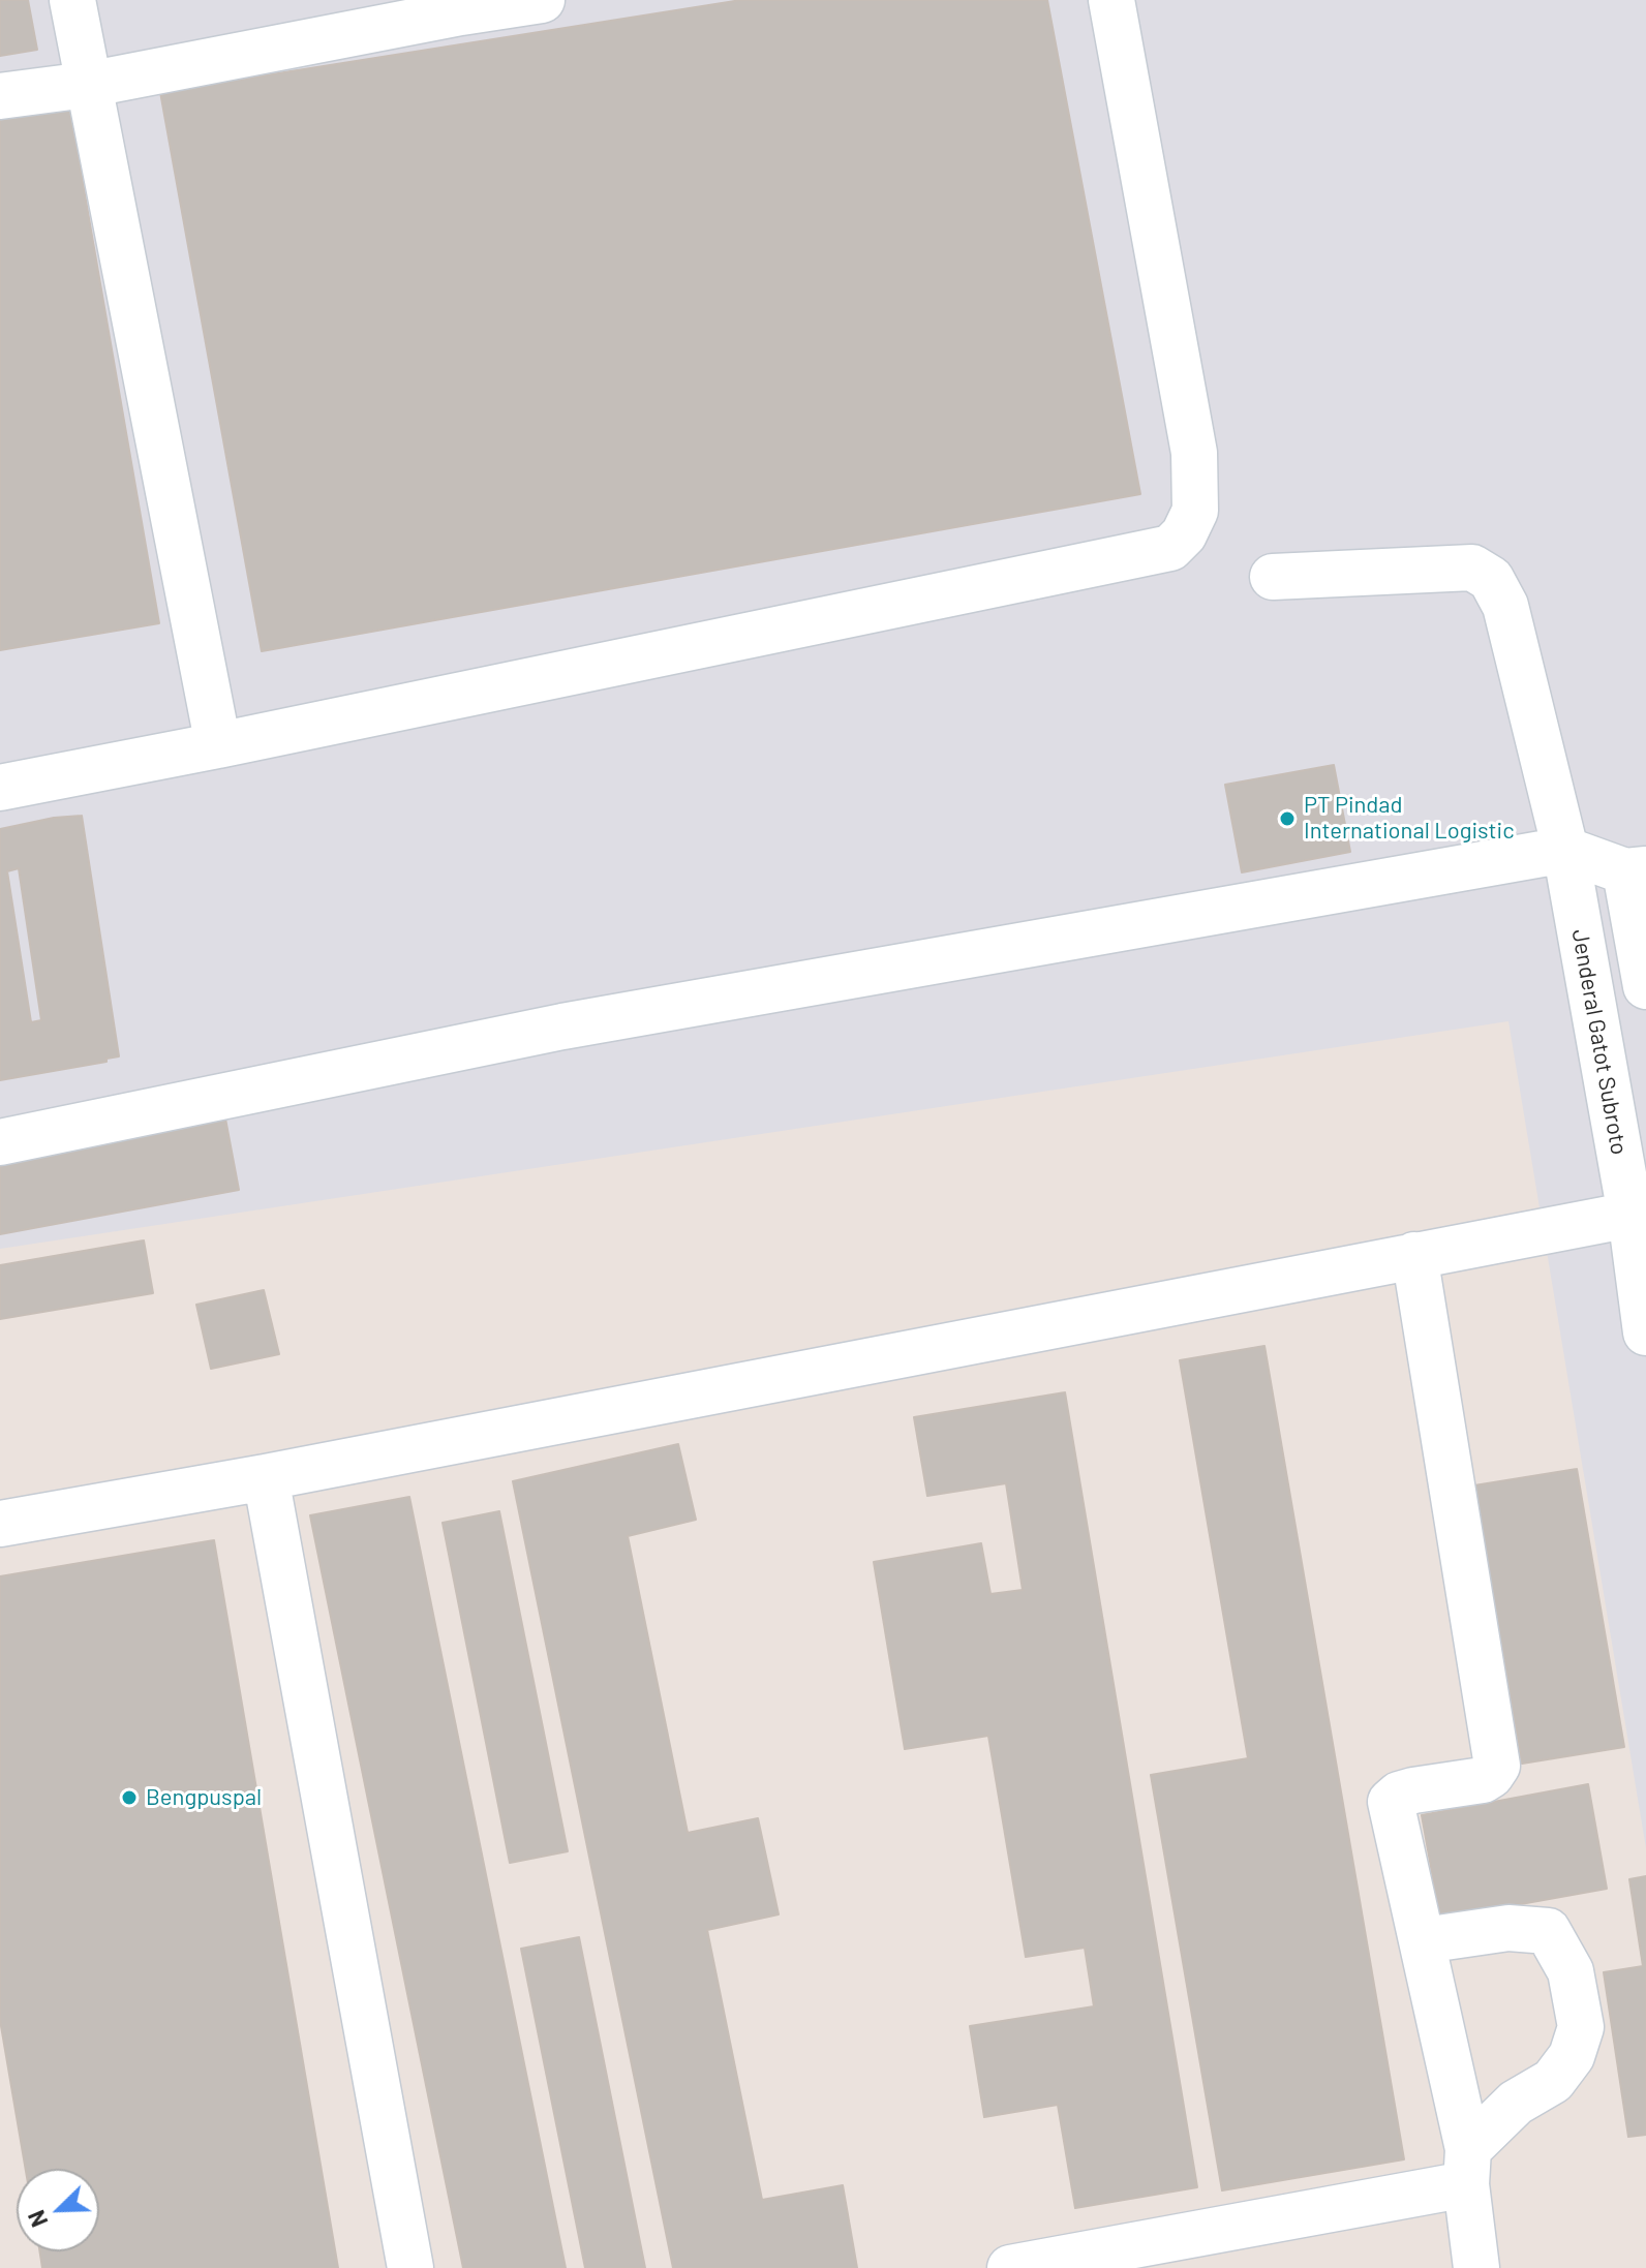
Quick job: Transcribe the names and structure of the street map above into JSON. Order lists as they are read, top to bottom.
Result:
{
  "streets": {
    "lane": ["Jenderal Gatot Subroto"]
  },
  "places": ["PT Pindad International Logistic", "Bengpuspal"],
  "north": "bottom left"
}
